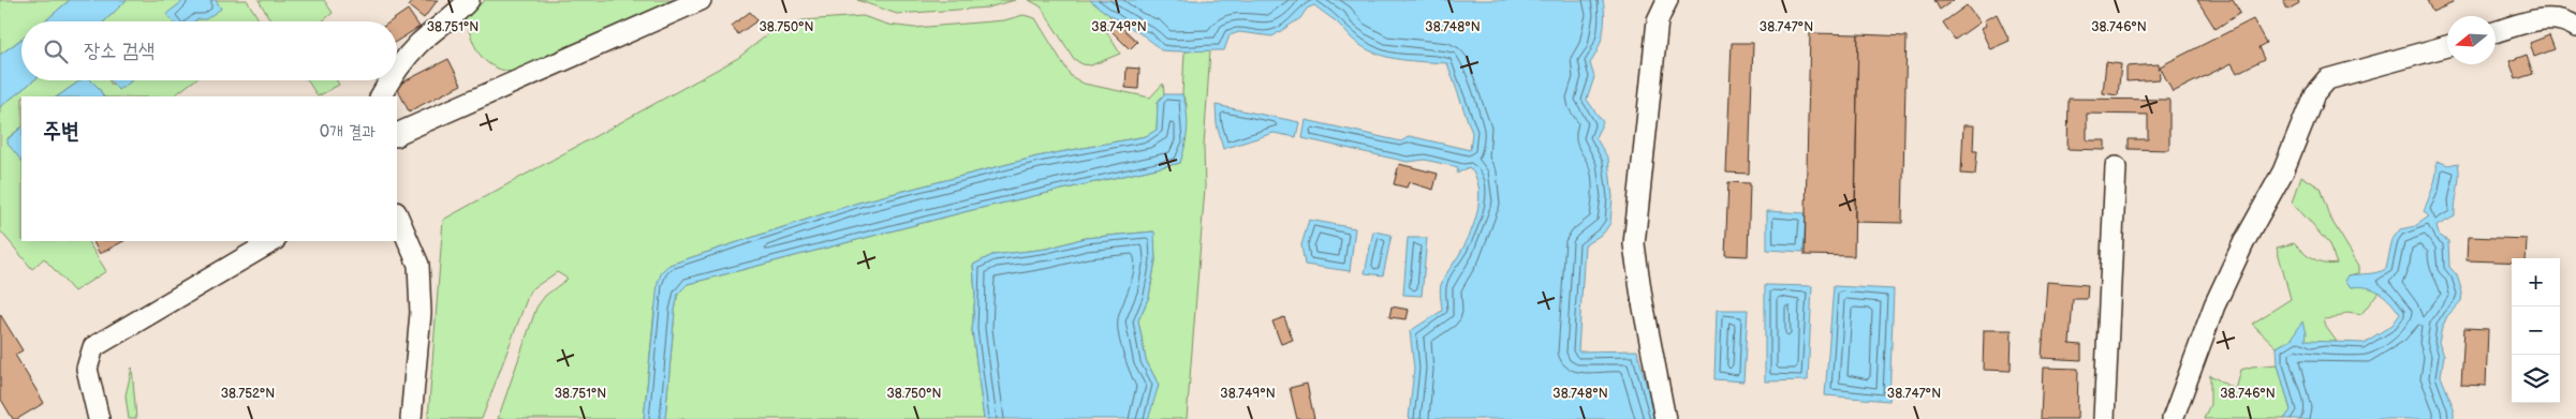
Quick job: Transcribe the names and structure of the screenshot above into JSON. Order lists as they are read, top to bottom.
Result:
{
  "north": "left",
  "page": {
    "search": "장소 검색",
    "heading": ["주변", "0개 결과"],
    "map_buttons": ["+", "−"]
  },
  "coordinates": [
    "38.751°N",
    "38.750°N",
    "38.749°N",
    "38.748°N",
    "38.747°N",
    "38.746°N",
    "38.752°N"
  ]
}
